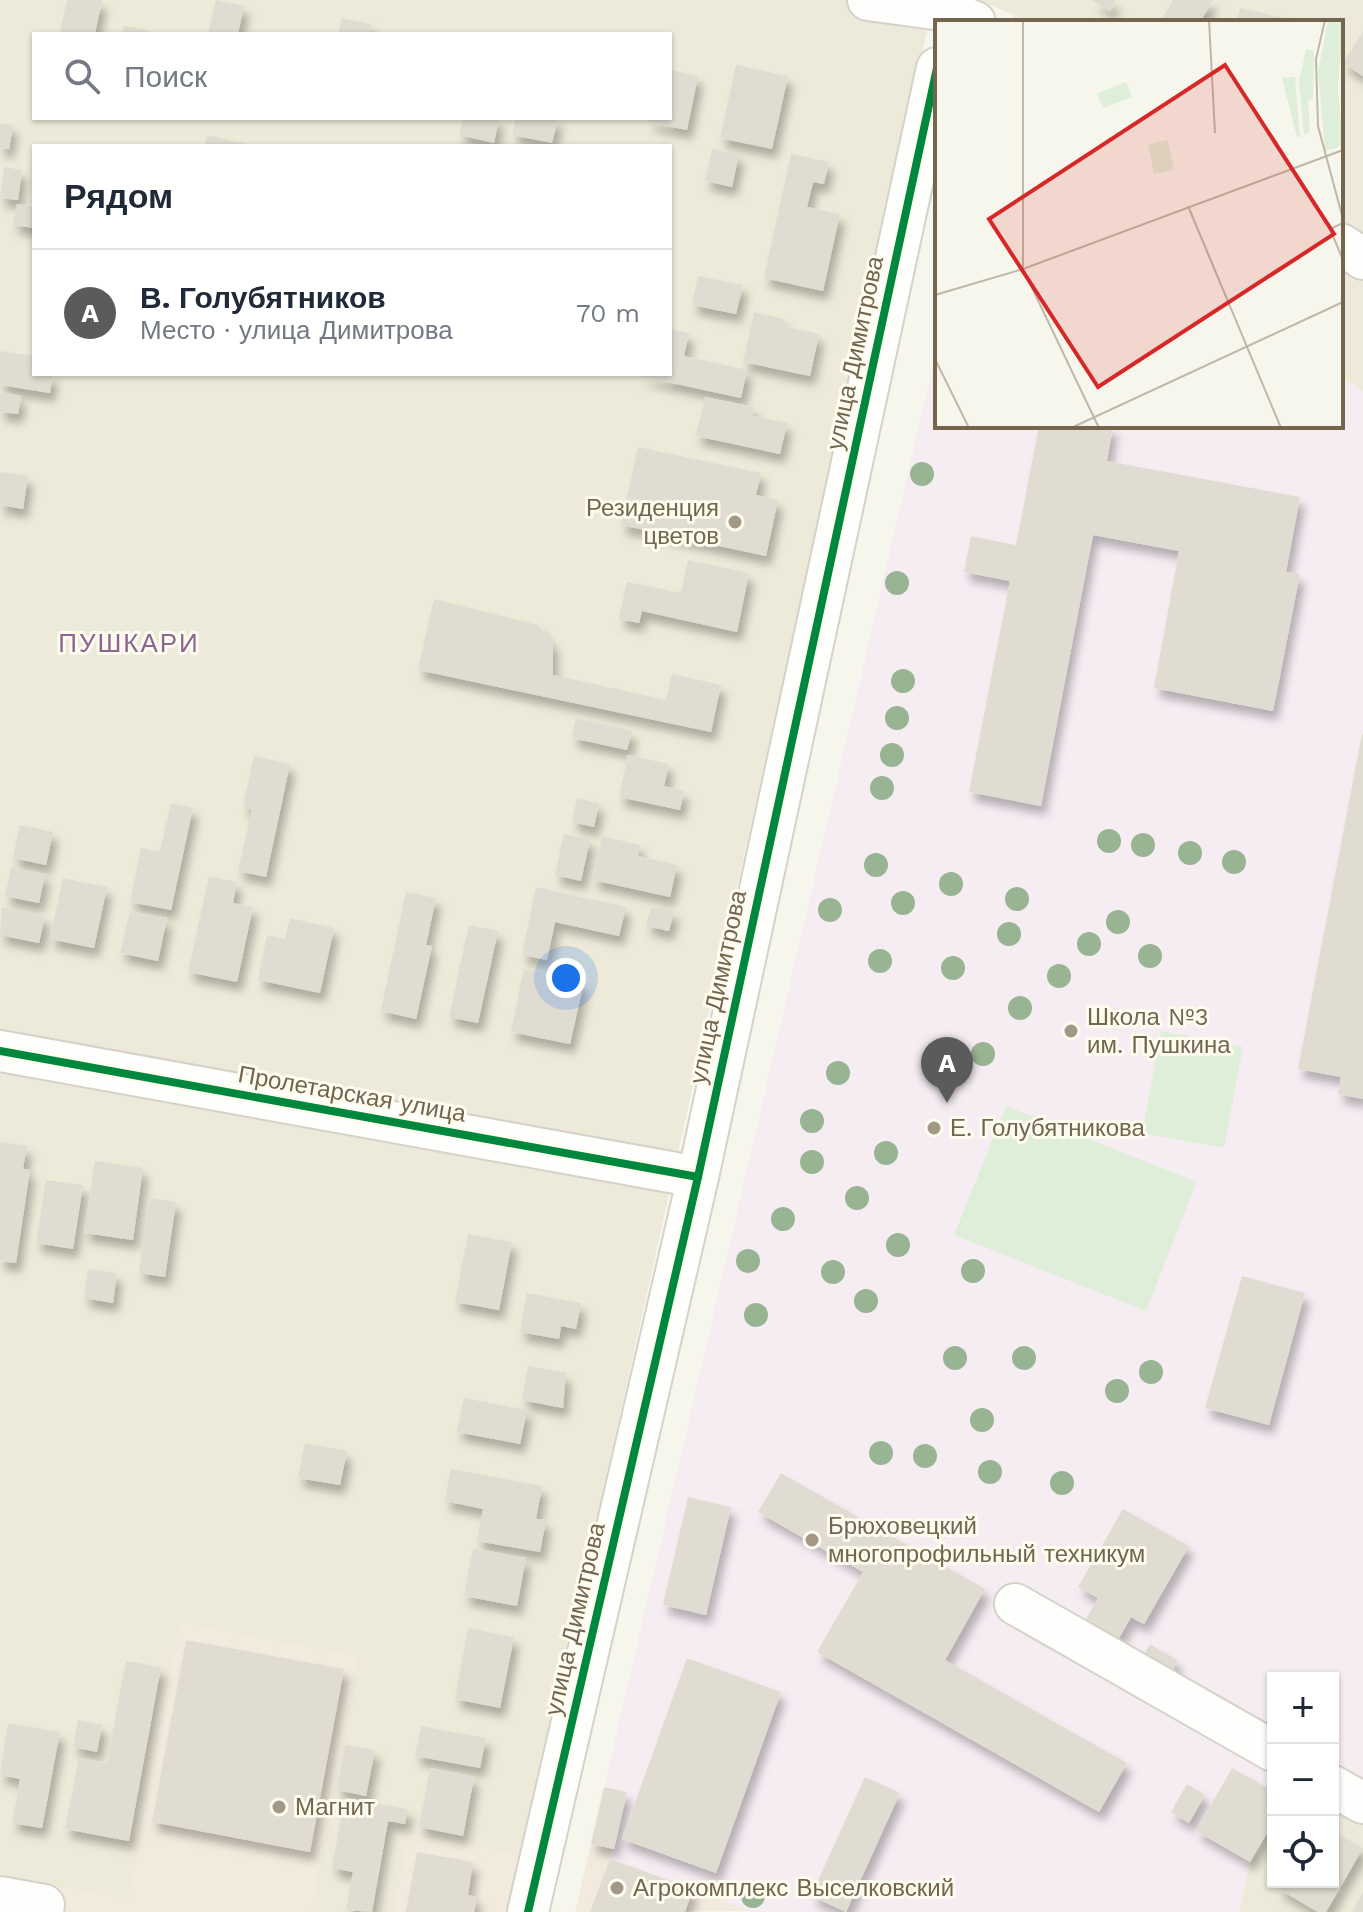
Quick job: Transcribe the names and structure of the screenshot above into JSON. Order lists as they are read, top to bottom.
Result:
{
  "streets": {
    "street": ["улица Димитрова", "Пролетарская улица"]
  },
  "crossings": [
    ["улица Димитрова", "Пролетарская улица"]
  ],
  "districts": ["ПУШКАРИ"],
  "places": [
    "Резиденция цветов",
    "Школа №3 им. Пушкина",
    "Е. Голубятникова",
    "Брюховецкий многопрофильный техникум",
    "Магнит",
    "Агрокомплекс Выселковский"
  ],
  "page": {
    "search": "Поиск",
    "heading": "Рядом",
    "list": [
      {
        "mark": "A",
        "name": "В. Голубятников",
        "note": "Место · улица Димитрова",
        "value": "70 m"
      }
    ],
    "pins": "A",
    "map_buttons": ["+", "−"]
  }
}
